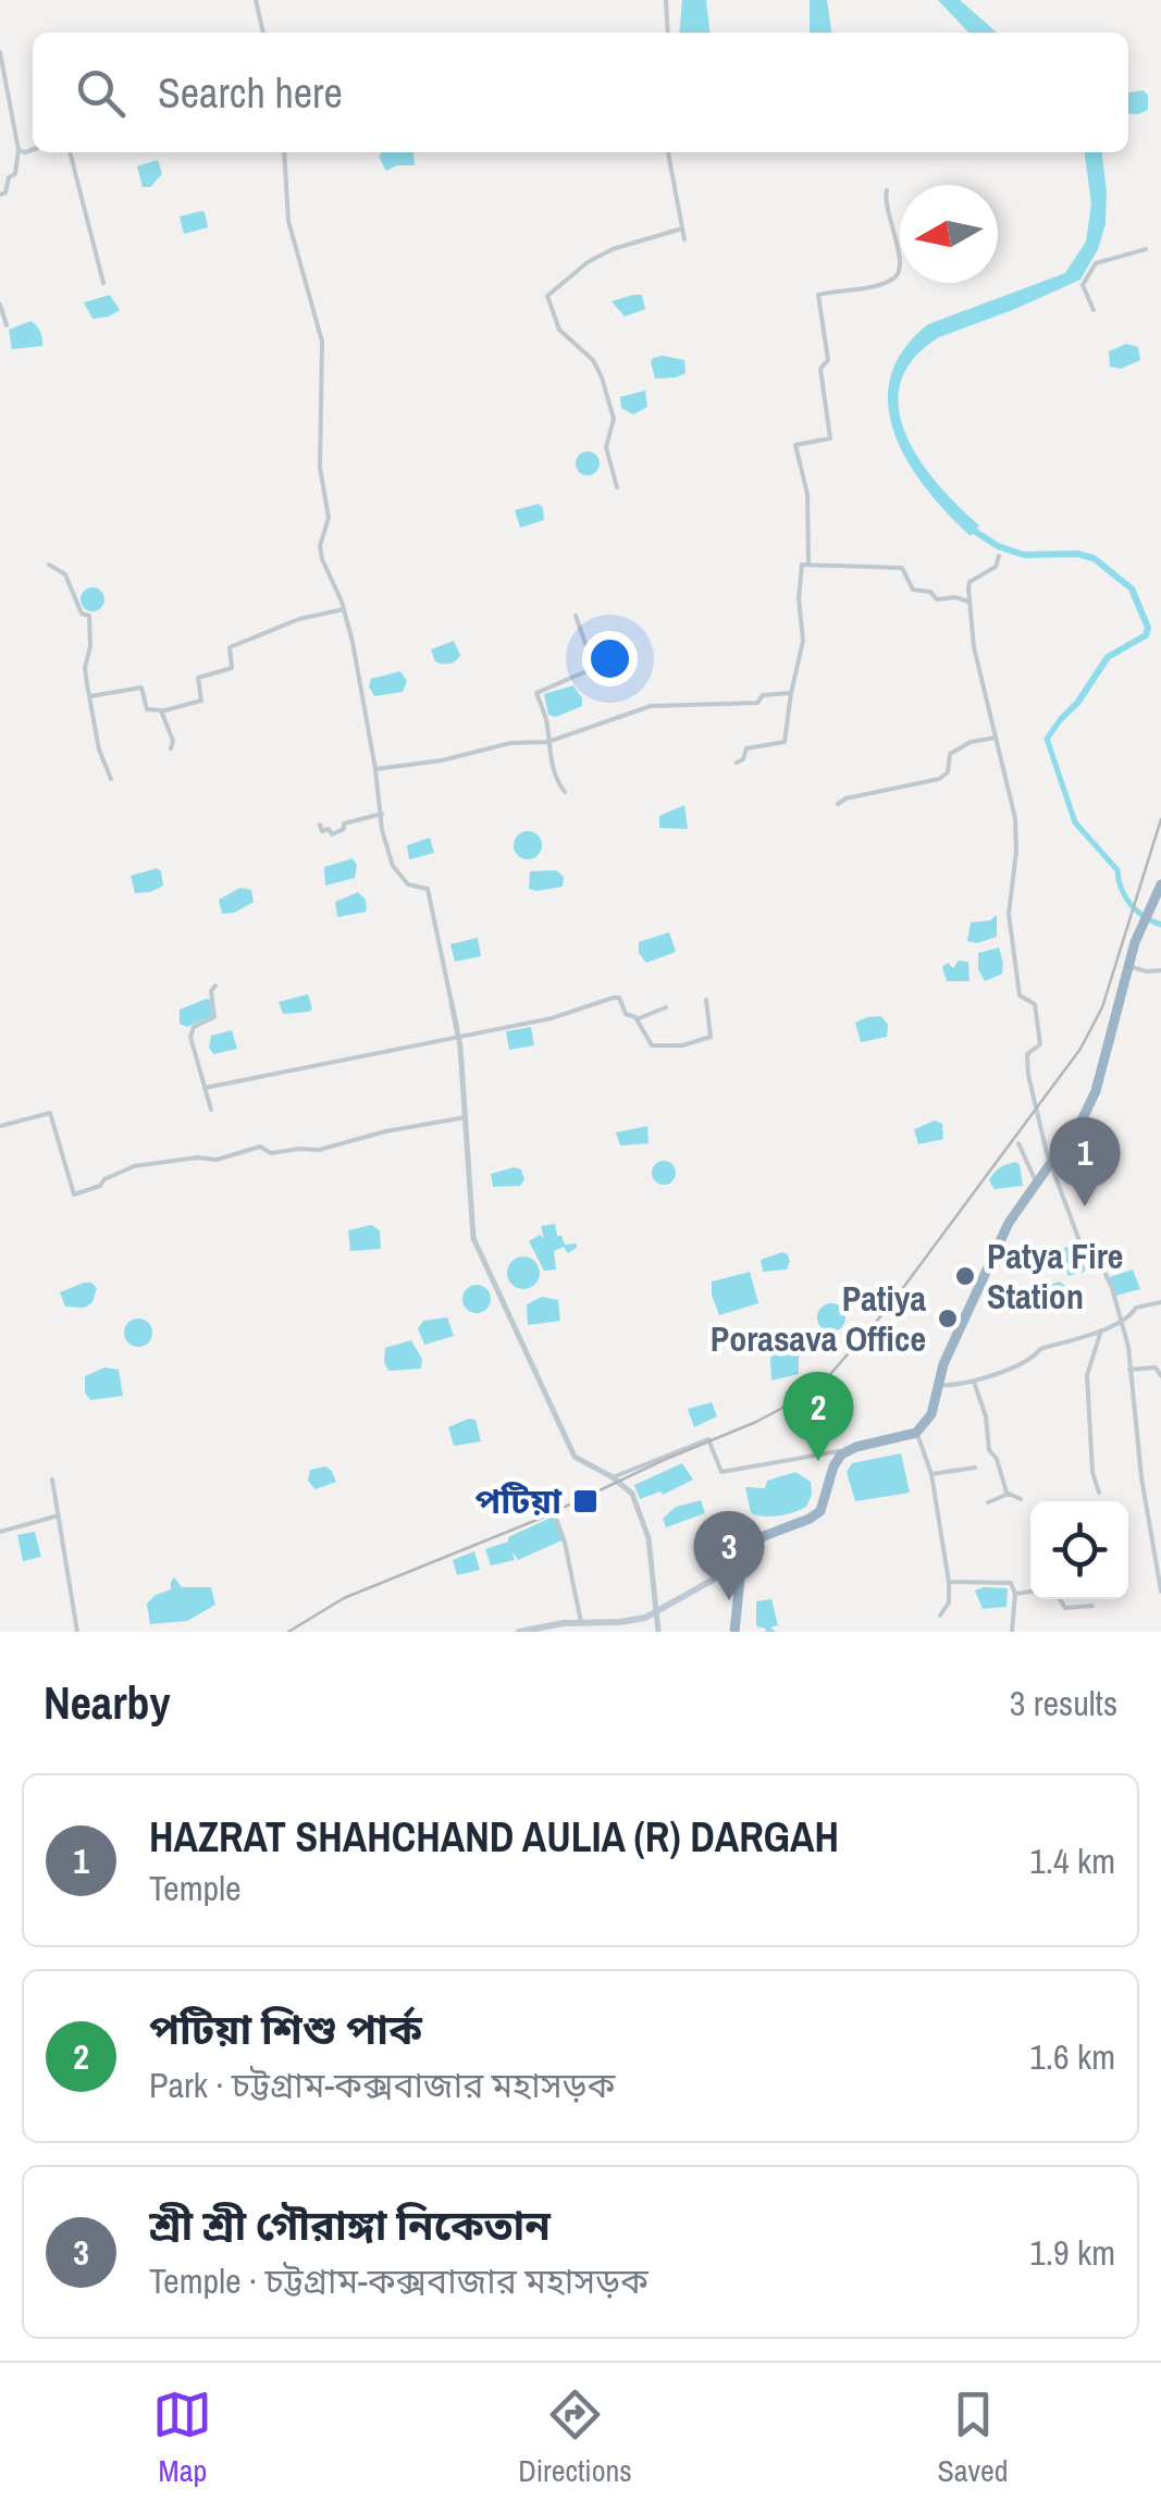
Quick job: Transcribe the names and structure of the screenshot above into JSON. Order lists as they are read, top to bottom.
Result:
{
  "places": {
    "other": ["Patya Fire Station", "Patiya Porasava Office"],
    "transit": ["পটিয়া"]
  },
  "north": "left",
  "page": {
    "search": "Search here",
    "pins": ["1", "2", "3"],
    "heading": ["Nearby", "3 results"],
    "list": [
      {
        "mark": "1",
        "name": "HAZRAT SHAHCHAND AULIA (R) DARGAH",
        "note": "Temple",
        "value": "1.4 km"
      },
      {
        "mark": "2",
        "name": "পটিয়া শিশু পার্ক",
        "note": "Park · চট্টগ্রাম-কক্সবাজার মহাসড়ক",
        "value": "1.6 km"
      },
      {
        "mark": "3",
        "name": "শ্রী শ্রী গৌরাঙ্গা নিকেতান",
        "note": "Temple · চট্টগ্রাম-কক্সবাজার মহাসড়ক",
        "value": "1.9 km"
      }
    ],
    "nav": ["Map", "Directions", "Saved"]
  }
}
